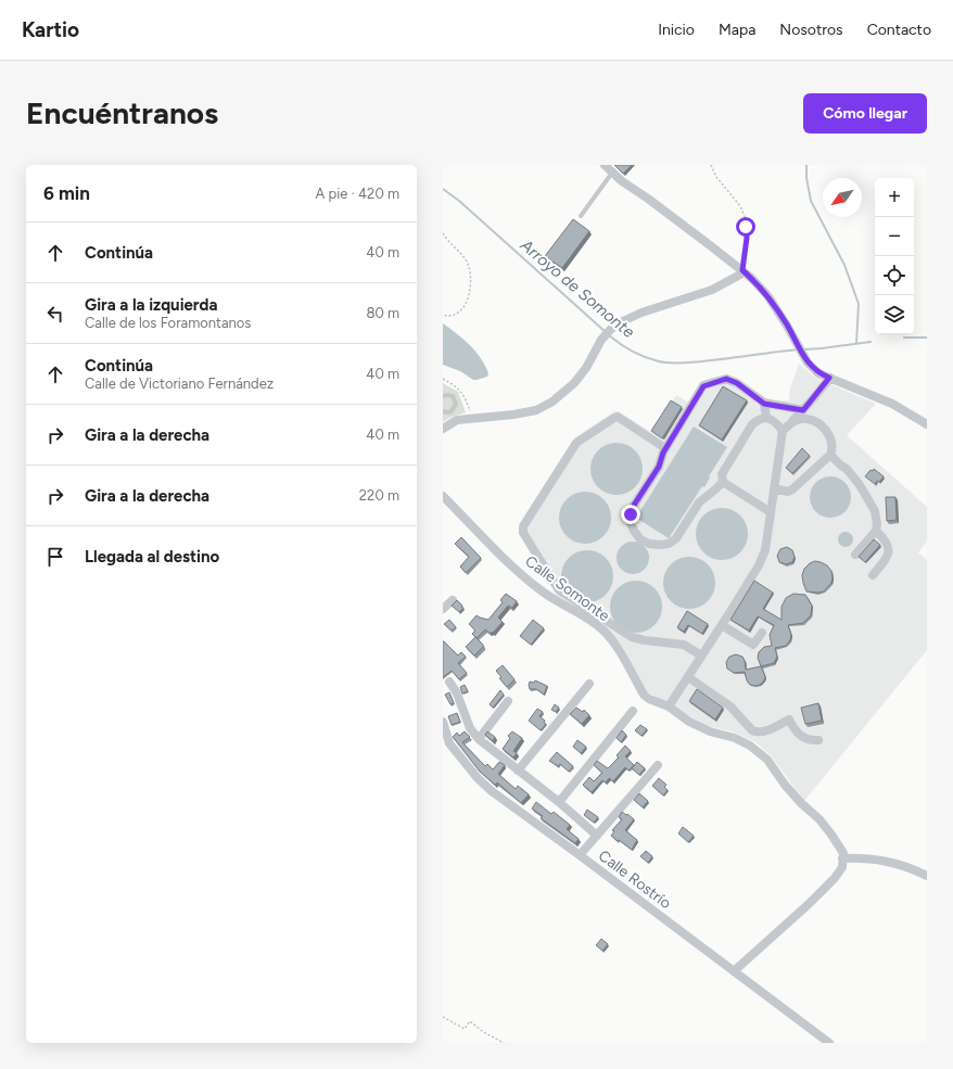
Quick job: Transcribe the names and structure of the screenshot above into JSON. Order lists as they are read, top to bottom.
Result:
{
  "streets": {
    "street": ["Calle Somonte", "Calle Rostrío"]
  },
  "water": ["Arroyo de Somonte"],
  "north": "bottom left",
  "page": {
    "header": "Kartio",
    "nav": [
      "Inicio",
      "Mapa",
      "Nosotros",
      "Contacto"
    ],
    "buttons": "Cómo llegar",
    "title": "Encuéntranos",
    "heading": ["6 min", "A pie · 420 m"],
    "map_buttons": ["+", "−"],
    "list": [
      ["Continúa", "40 m"],
      ["Gira a la izquierda", "Calle de los Foramontanos", "80 m"],
      ["Continúa", "Calle de Victoriano Fernández", "40 m"],
      ["Gira a la derecha", "40 m"],
      ["Gira a la derecha", "220 m"],
      "Llegada al destino"
    ]
  }
}
